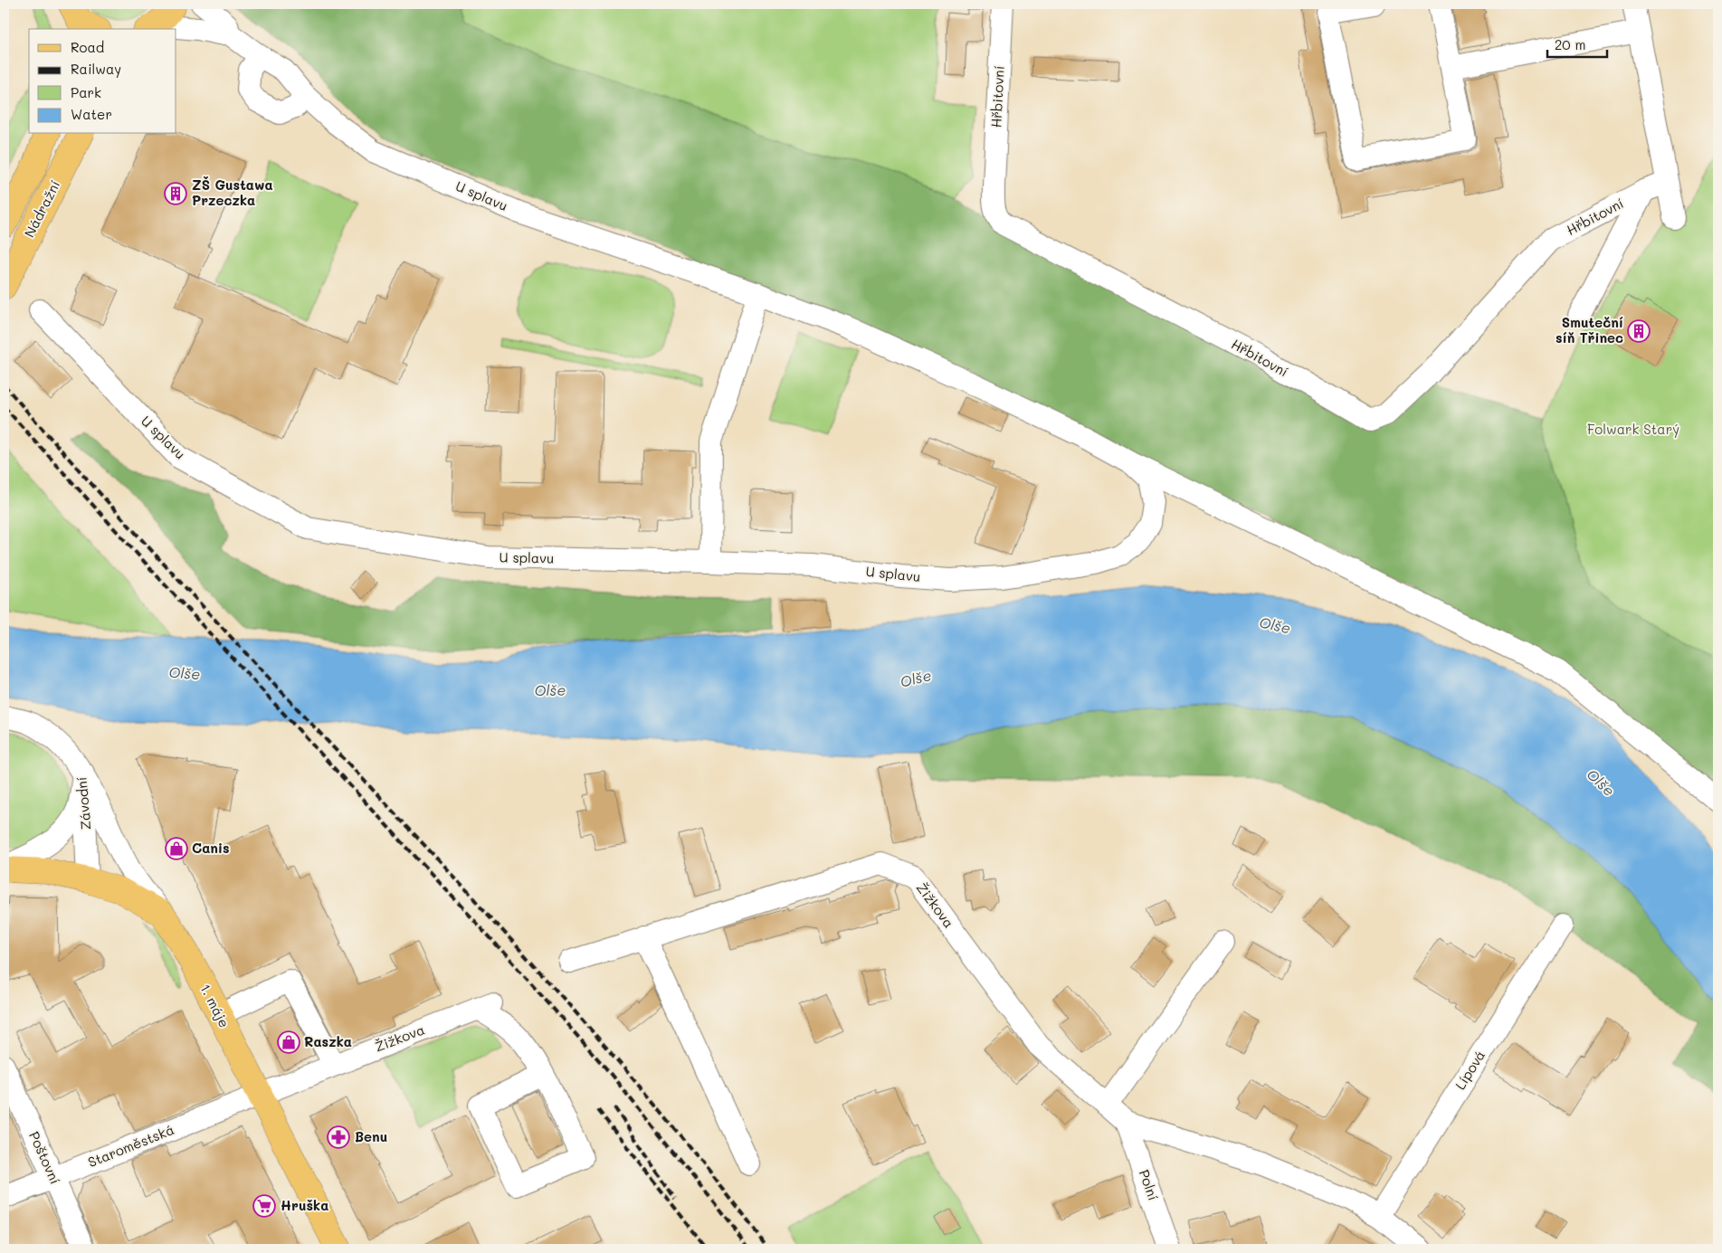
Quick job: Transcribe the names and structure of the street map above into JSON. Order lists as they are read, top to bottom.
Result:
{
  "streets": {
    "main road": ["Nádražní", "1. máje"],
    "street": [
      "Hřbitovní",
      "U splavu",
      "Závodní",
      "Žižkova",
      "Lípová",
      "Staroměstská",
      "Poštovní",
      "Polní"
    ]
  },
  "crossings": [
    ["Závodní", "1. máje"],
    ["Žižkova", "1. máje"],
    ["Žižkova", "Staroměstská"],
    ["Žižkova", "Polní"],
    ["1. máje", "Staroměstská"],
    ["Staroměstská", "Poštovní"]
  ],
  "water": ["Olše"],
  "parks": ["Folwark Starý"],
  "places": {
    "building": ["ZŠ Gustawa Przeczka", "Smuteční síň Třinec"],
    "shop": ["Canis", "Raszka"],
    "pharmacy": ["Benu"],
    "supermarket": ["Hruška"]
  },
  "legend": [
    "Road",
    "Railway",
    "Park",
    "Water"
  ],
  "scale_bar": "20 m"
}
